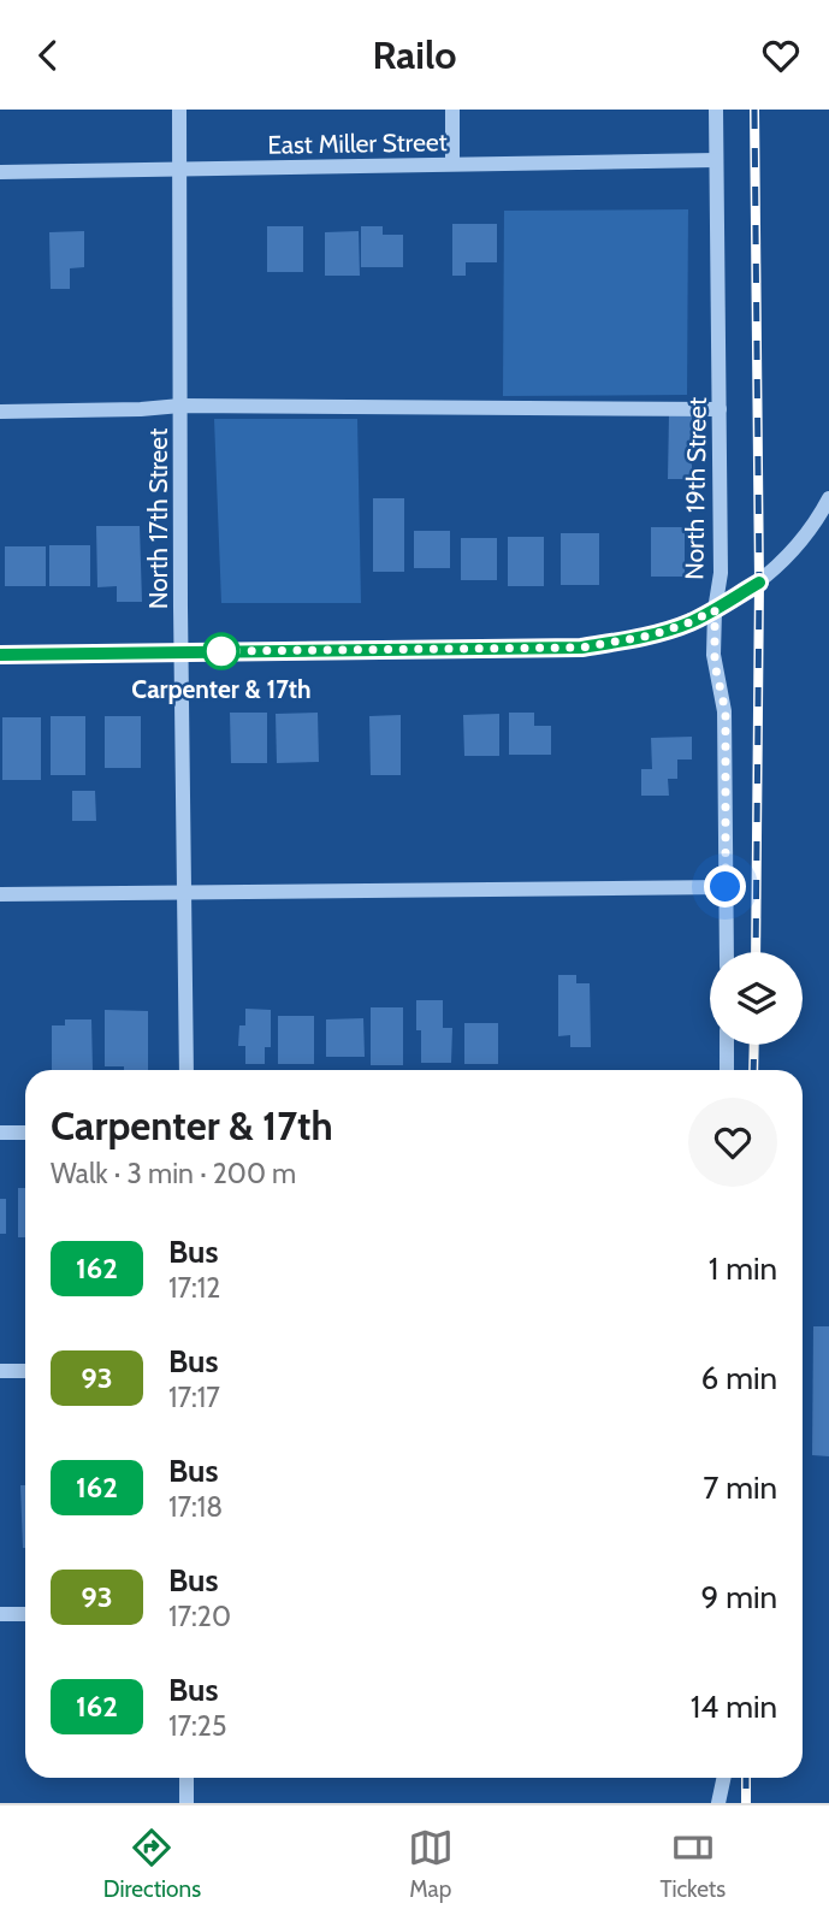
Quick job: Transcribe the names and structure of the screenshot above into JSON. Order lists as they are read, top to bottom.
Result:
{
  "streets": {
    "street": ["East Miller Street", "North 19th Street", "North 17th Street"]
  },
  "crossings": [
    ["East Miller Street", "North 19th Street"],
    ["East Miller Street", "North 17th Street"]
  ],
  "places": ["Carpenter & 17th"],
  "lines": ["bus line 162"],
  "page": {
    "header": "Railo",
    "heading": ["Carpenter & 17th", "Walk · 3 min · 200 m"],
    "list": [
      {
        "mark": "162",
        "name": "Bus",
        "note": "17:12",
        "value": "1 min"
      },
      {
        "mark": "93",
        "name": "Bus",
        "note": "17:17",
        "value": "6 min"
      },
      {
        "mark": "162",
        "name": "Bus",
        "note": "17:18",
        "value": "7 min"
      },
      {
        "mark": "93",
        "name": "Bus",
        "note": "17:20",
        "value": "9 min"
      },
      {
        "mark": "162",
        "name": "Bus",
        "note": "17:25",
        "value": "14 min"
      }
    ],
    "tabs": ["Directions", "Map", "Tickets"]
  }
}
